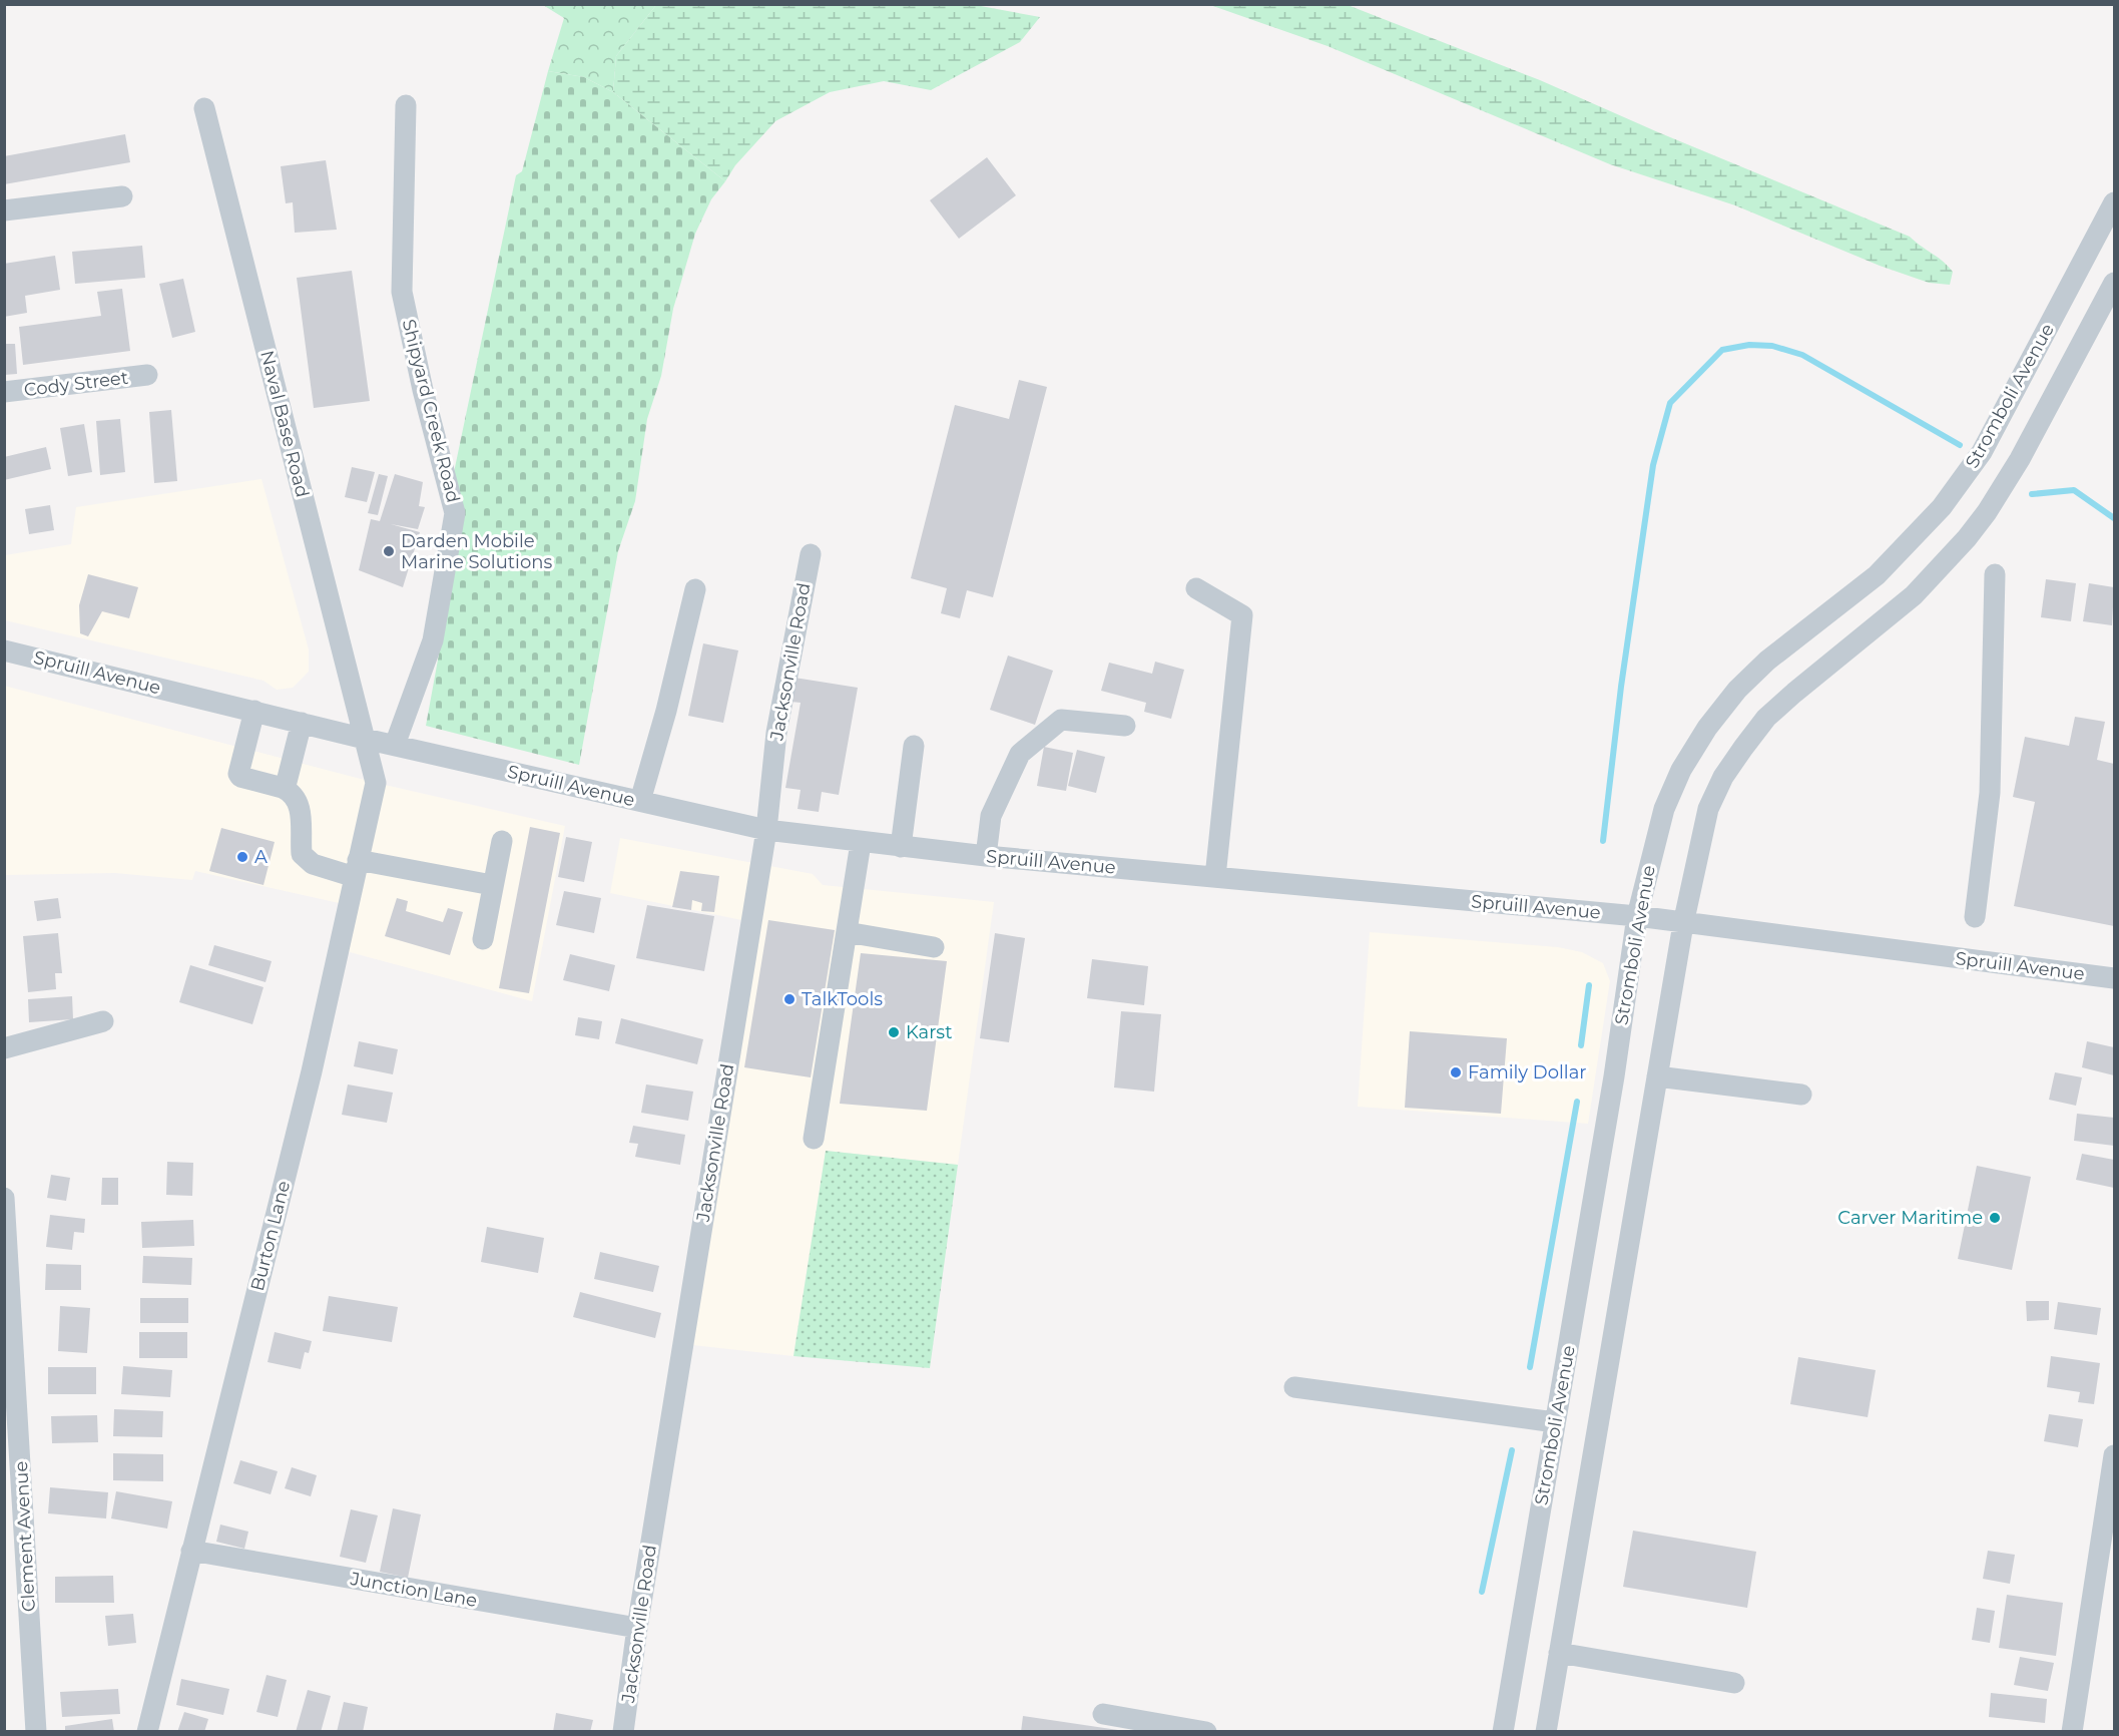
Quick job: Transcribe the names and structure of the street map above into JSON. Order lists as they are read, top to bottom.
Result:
{
  "streets": {
    "street": [
      "Cody Street",
      "Stromboli Avenue",
      "Shipyard Creek Road",
      "Naval Base Road",
      "Jacksonville Road",
      "Spruill Avenue",
      "Burton Lane",
      "Clement Avenue",
      "Junction Lane"
    ]
  },
  "crossings": [
    ["Stromboli Avenue", "Spruill Avenue"],
    ["Shipyard Creek Road", "Spruill Avenue"],
    ["Naval Base Road", "Spruill Avenue"],
    ["Naval Base Road", "Burton Lane"],
    ["Jacksonville Road", "Spruill Avenue"],
    ["Jacksonville Road", "Junction Lane"],
    ["Spruill Avenue", "Burton Lane"],
    ["Burton Lane", "Junction Lane"]
  ],
  "places": [
    "Darden Mobile Marine Solutions",
    "A",
    "TalkTools",
    "Karst",
    "Family Dollar",
    "Carver Maritime"
  ]
}
